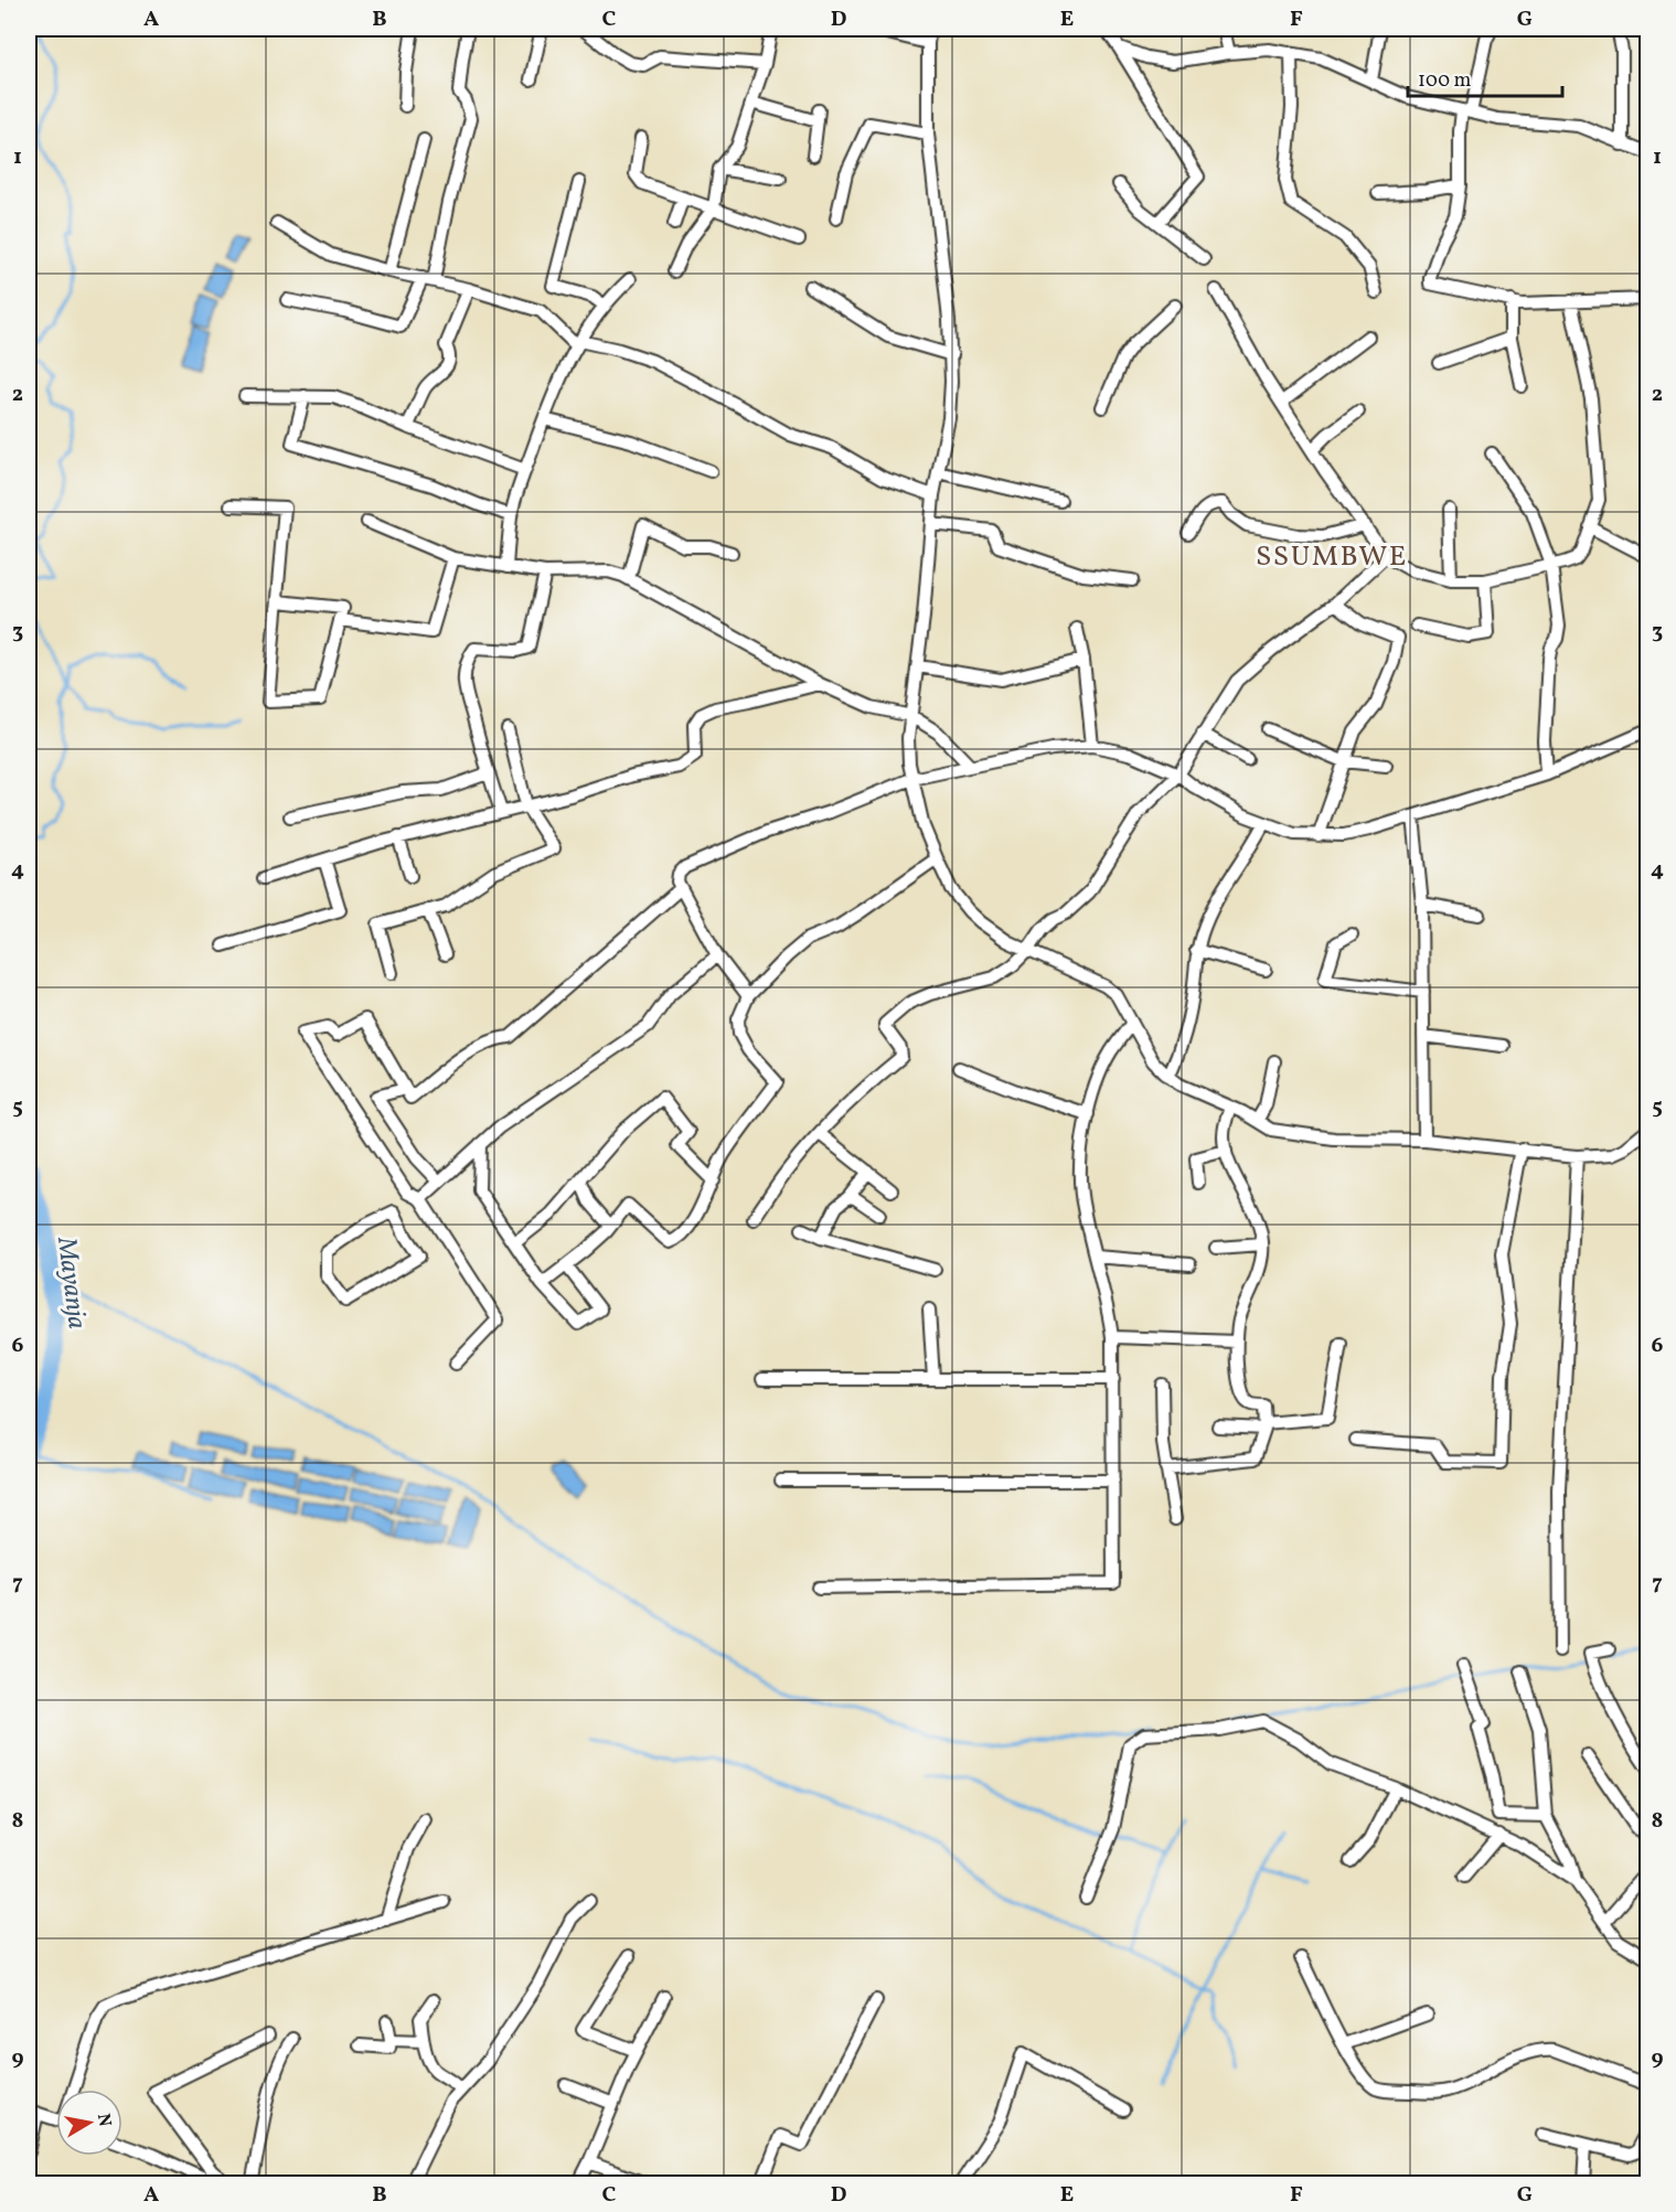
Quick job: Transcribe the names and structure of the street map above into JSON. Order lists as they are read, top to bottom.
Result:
{
  "districts": ["SSUMBWE"],
  "water": ["Mayanja"],
  "scale_bar": "100 m",
  "north": "right",
  "grid": {
    "columns": [
      "A",
      "B",
      "C",
      "D",
      "E",
      "F",
      "G"
    ],
    "rows": [
      "1",
      "2",
      "3",
      "4",
      "5",
      "6",
      "7",
      "8",
      "9"
    ]
  }
}
